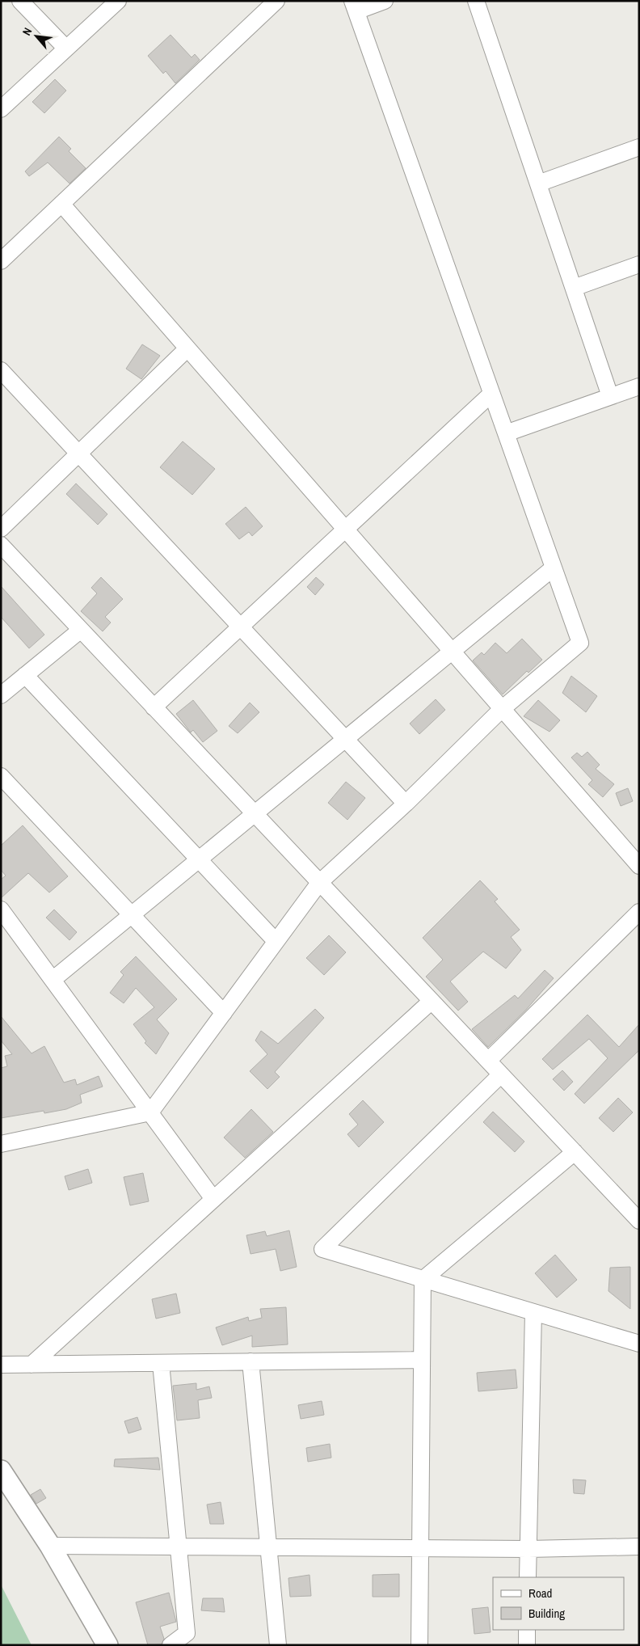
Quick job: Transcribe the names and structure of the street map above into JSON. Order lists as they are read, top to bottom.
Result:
{
  "legend": ["Road", "Building"],
  "north": "top left"
}
